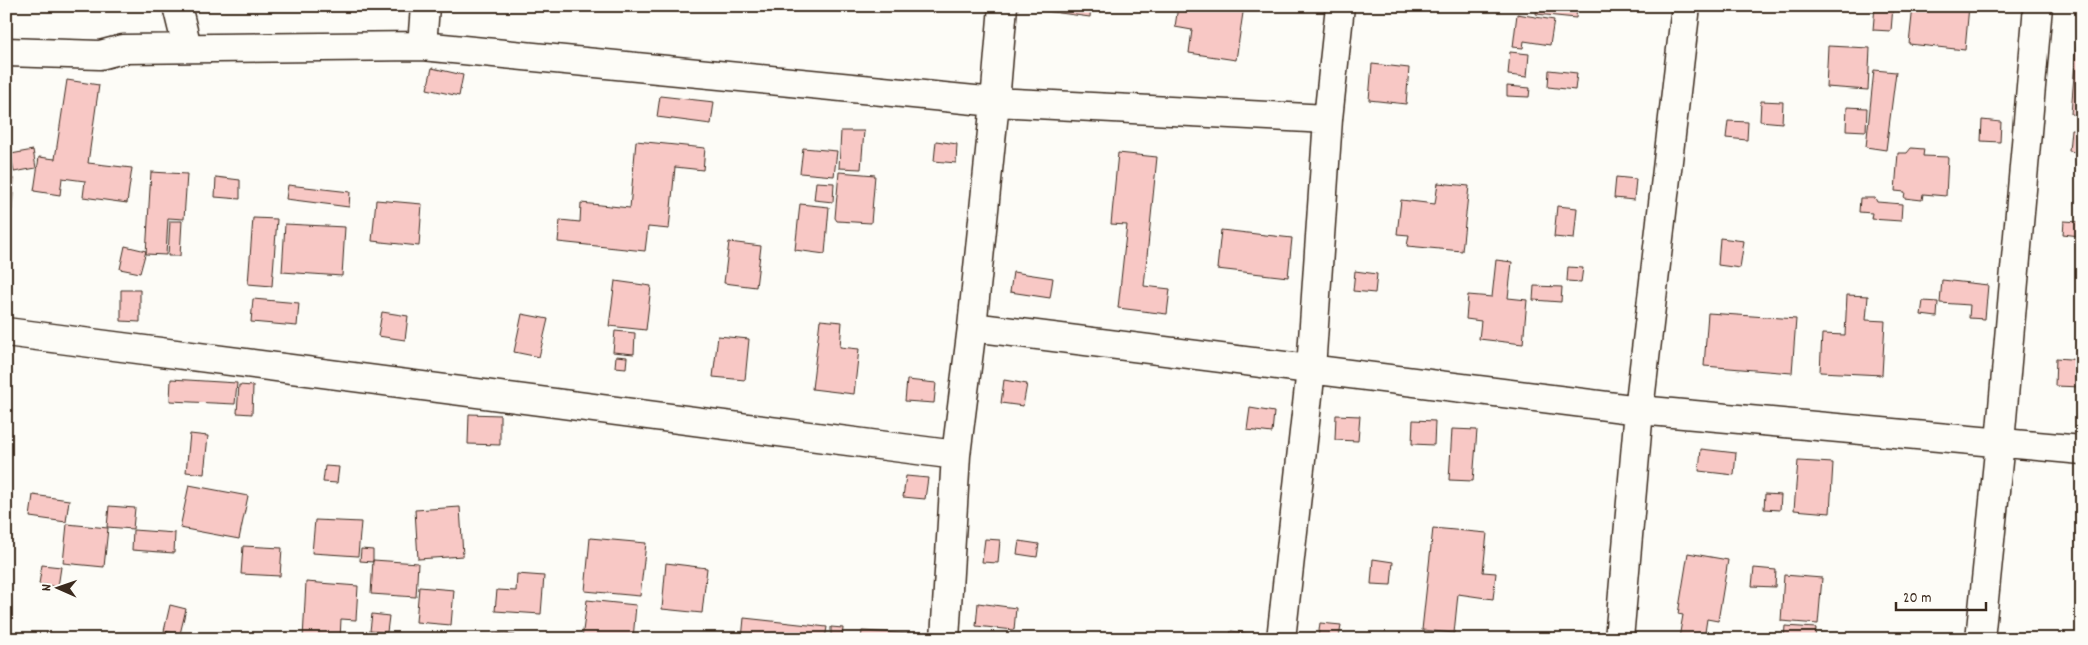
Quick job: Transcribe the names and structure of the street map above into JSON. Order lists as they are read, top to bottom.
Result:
{
  "scale_bar": "20 m",
  "north": "left"
}
